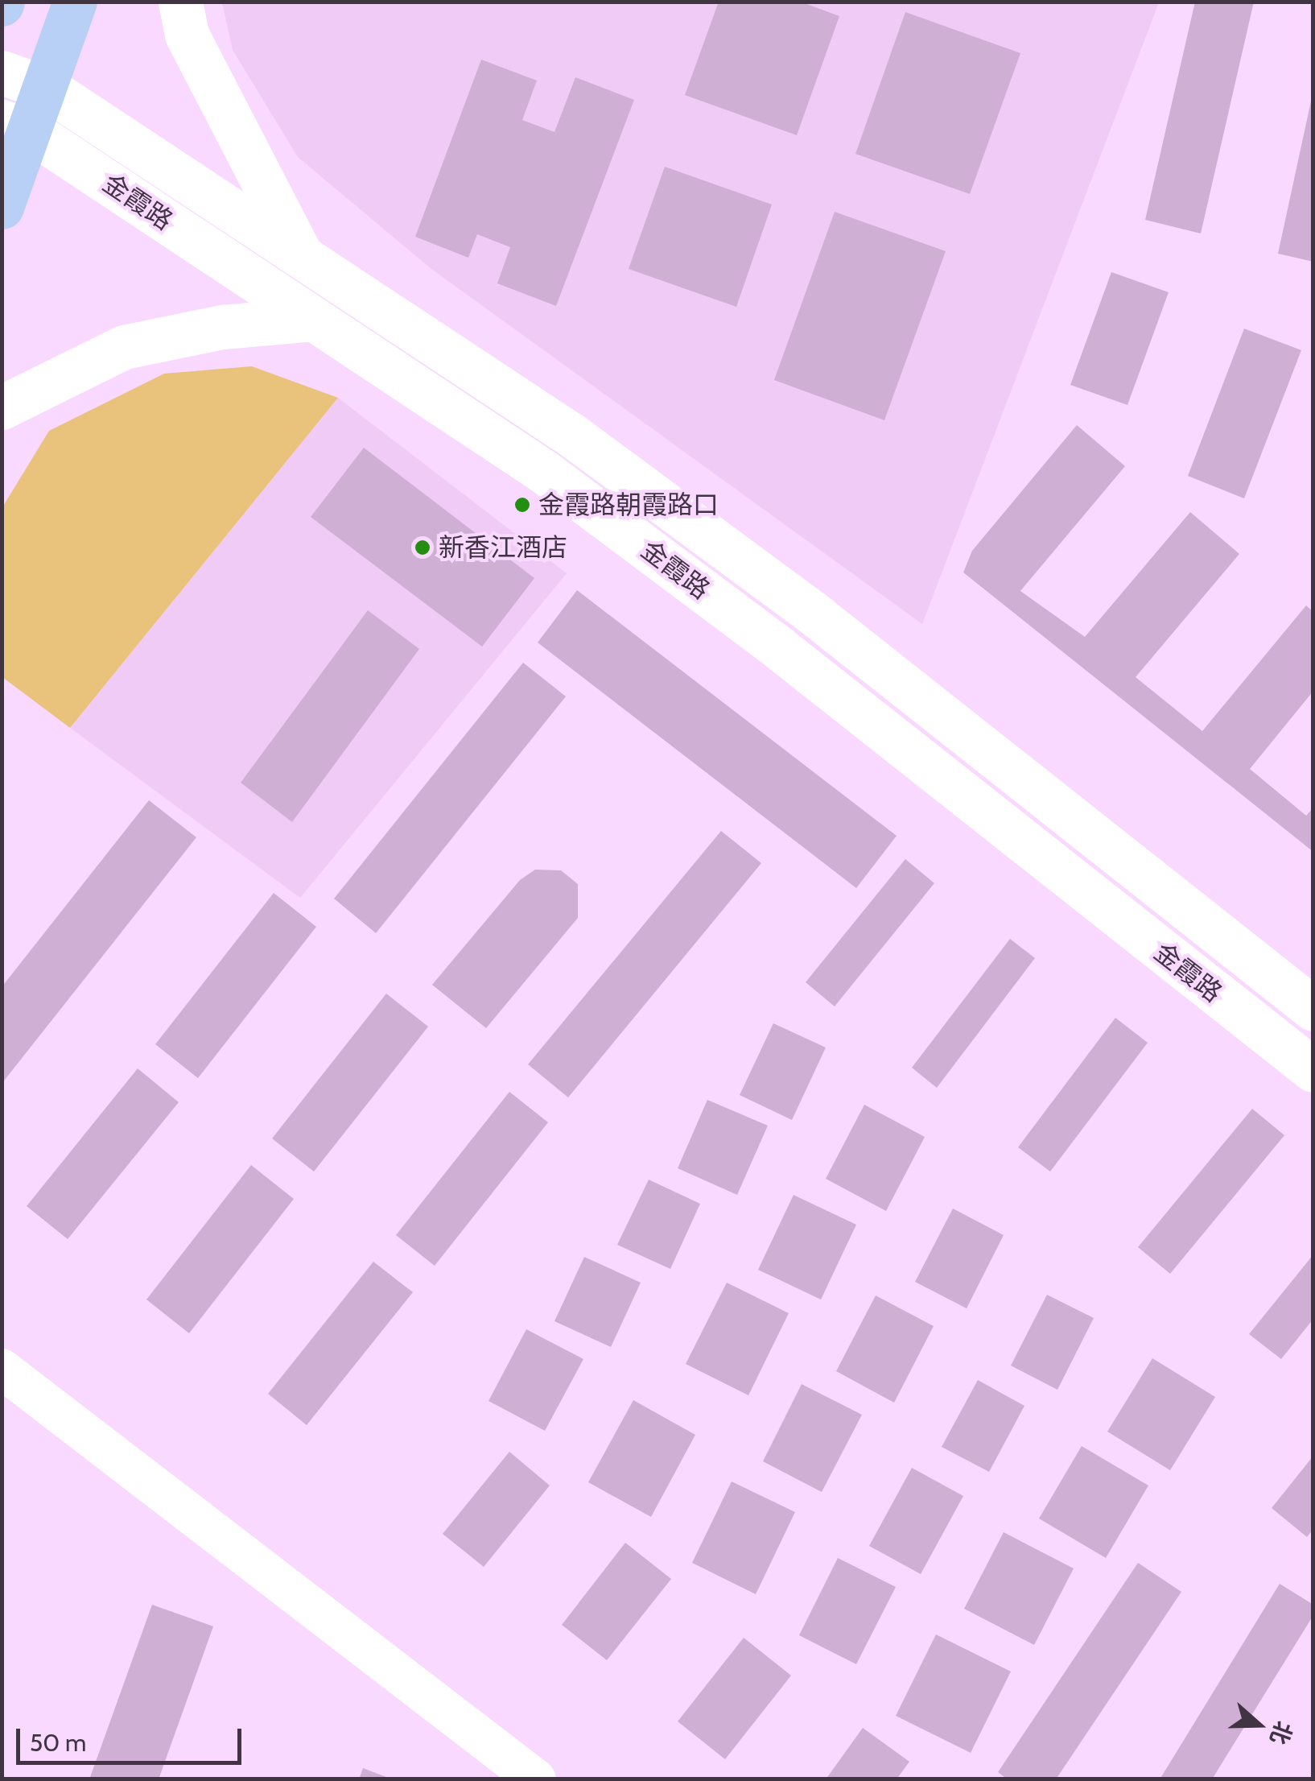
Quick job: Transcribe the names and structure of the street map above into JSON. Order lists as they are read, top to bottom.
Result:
{
  "streets": {
    "main road": ["金霞路"]
  },
  "places": ["金霞路朝霞路口", "新香江酒店"],
  "scale_bar": "50 m",
  "north": "right"
}
